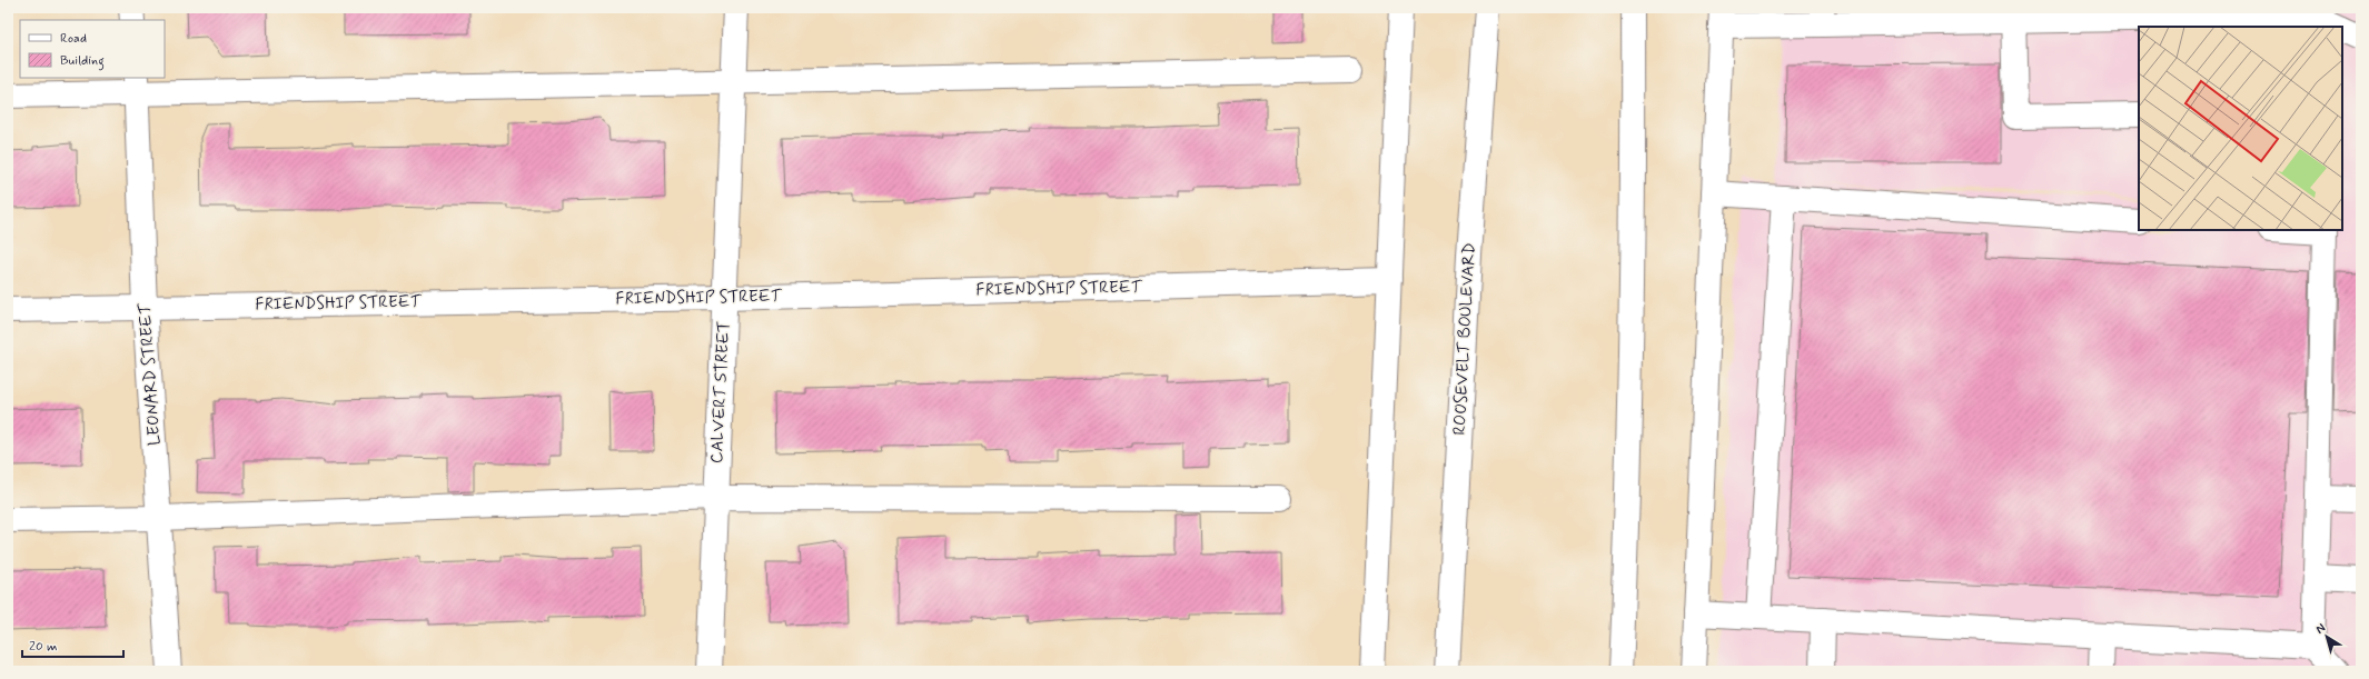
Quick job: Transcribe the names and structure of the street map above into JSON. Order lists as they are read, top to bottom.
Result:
{
  "streets": {
    "main road": [
      "FRIENDSHIP STREET",
      "ROOSEVELT BOULEVARD",
      "LEONARD STREET",
      "CALVERT STREET"
    ]
  },
  "crossings": [
    ["FRIENDSHIP STREET", "LEONARD STREET"],
    ["FRIENDSHIP STREET", "CALVERT STREET"]
  ],
  "legend": ["Road", "Building"],
  "scale_bar": "20 m",
  "north": "top left"
}
